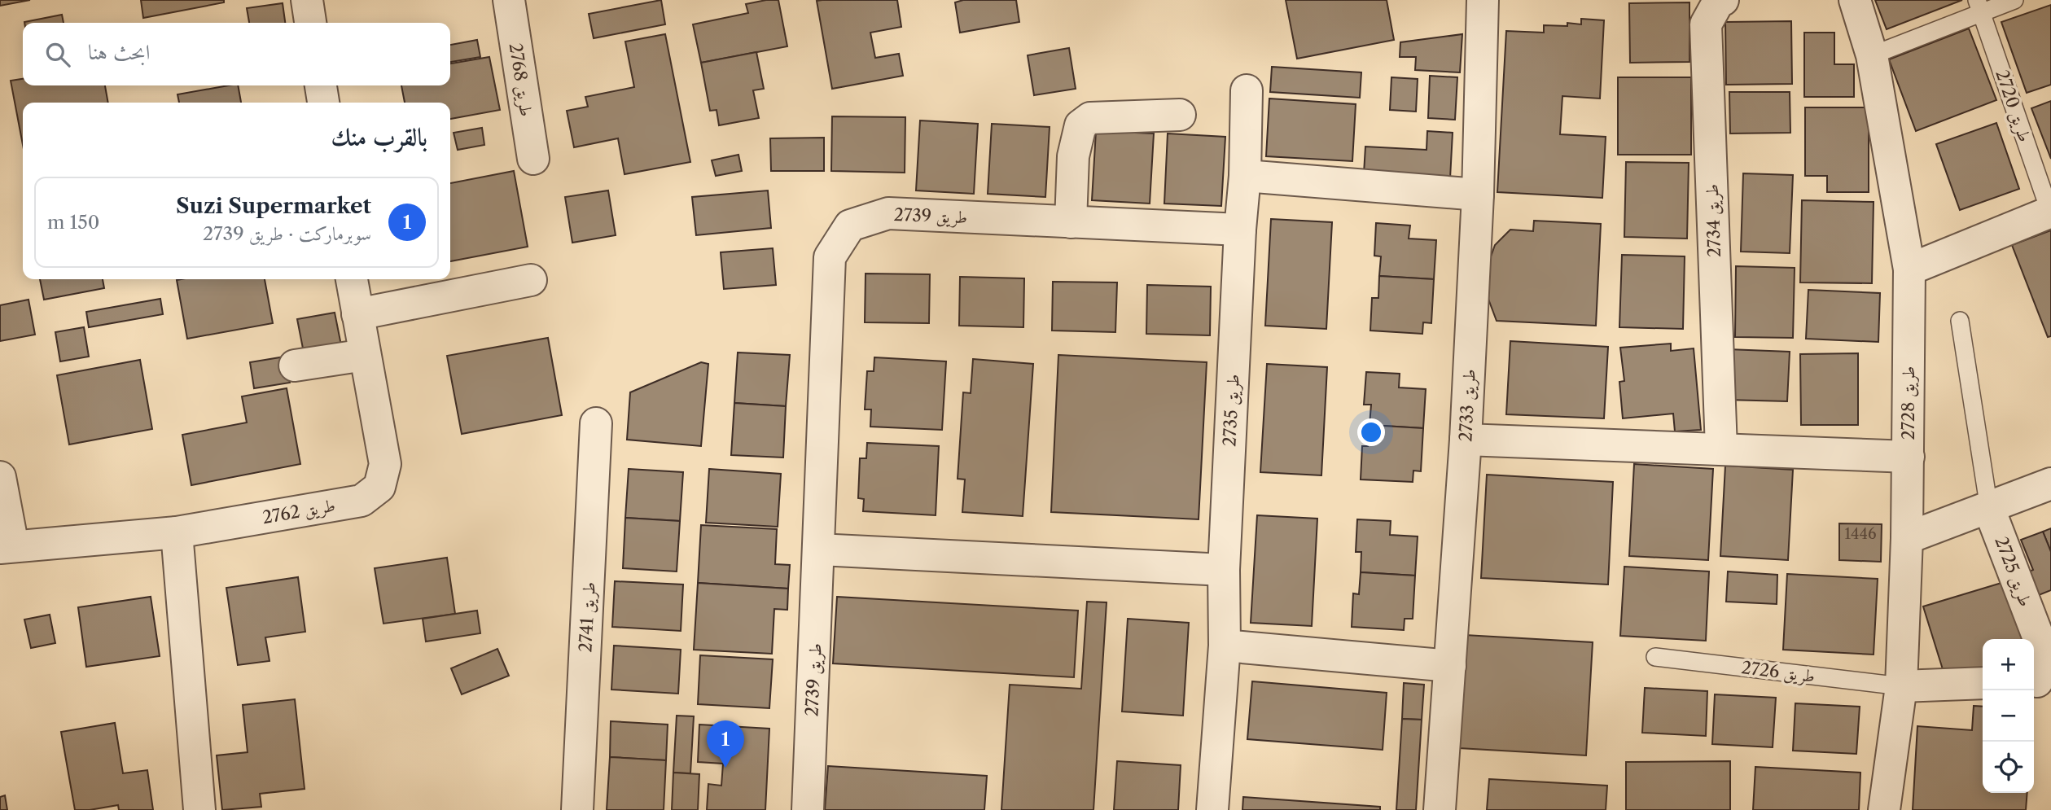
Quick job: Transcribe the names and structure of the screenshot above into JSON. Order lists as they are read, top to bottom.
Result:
{
  "streets": {
    "street": [
      "طريق 2768",
      "طريق 2720",
      "طريق 2739",
      "طريق 2734",
      "طريق 2728",
      "طريق 2733",
      "طريق 2735",
      "طريق 2762",
      "طريق 2725",
      "طريق 2741"
    ],
    "lane": ["طريق 2726"]
  },
  "crossings": [
    ["طريق 2720", "طريق 2728"],
    ["طريق 2739", "طريق 2735"],
    ["طريق 2728", "طريق 2726"]
  ],
  "house_numbers": ["1446"],
  "page": {
    "search": "ابحث هنا",
    "heading": "بالقرب منك",
    "list": [
      {
        "mark": "1",
        "name": "Suzi Supermarket",
        "note": "سوبرماركت · طريق 2739",
        "value": "150 m"
      }
    ],
    "map_buttons": ["+", "−"],
    "pins": "1"
  }
}
